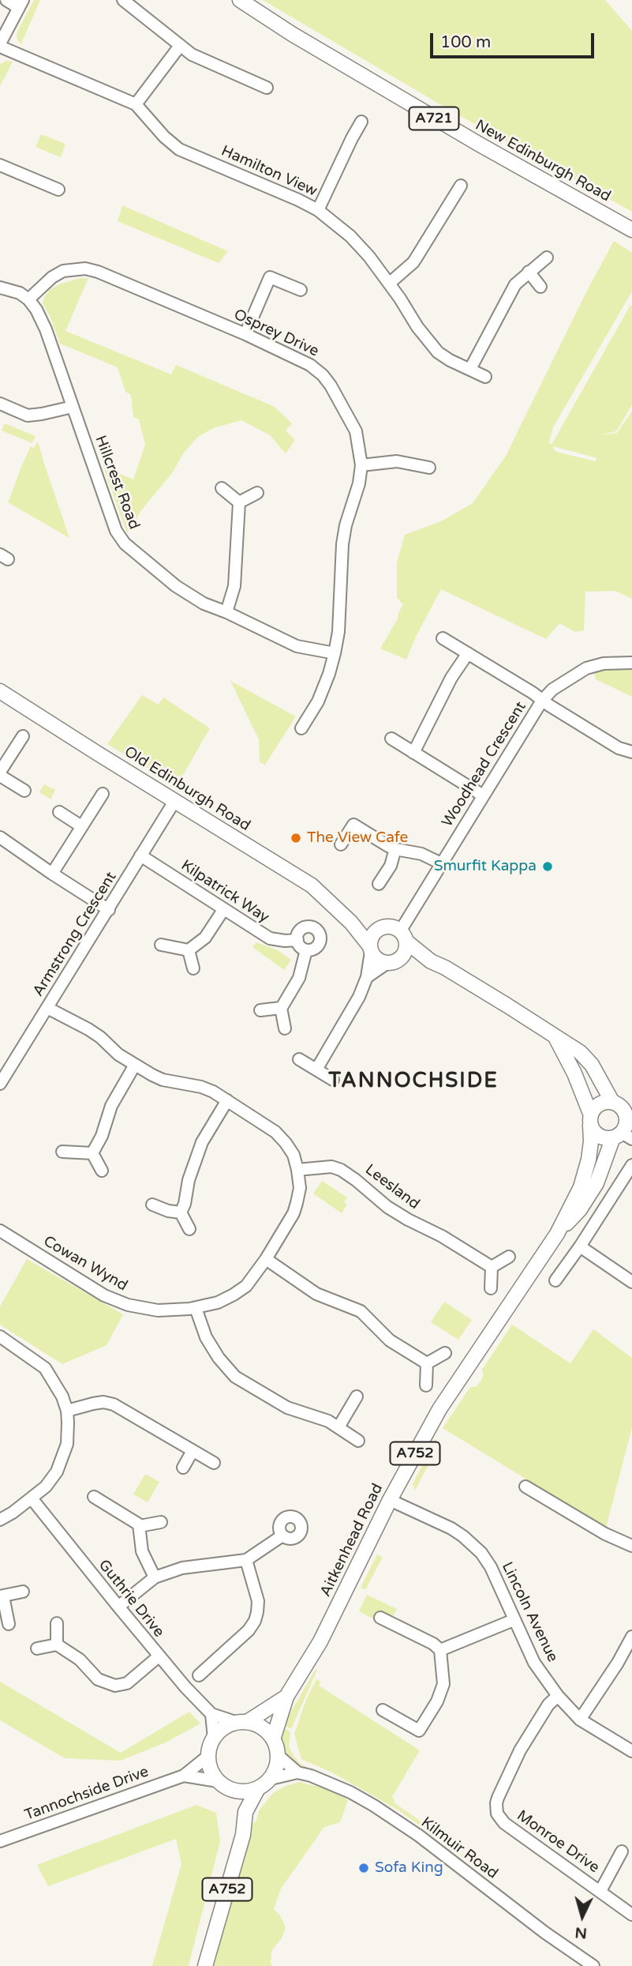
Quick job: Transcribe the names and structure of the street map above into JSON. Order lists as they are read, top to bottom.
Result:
{
  "streets": {
    "main road": [
      "A721",
      "New Edinburgh Road",
      "Old Edinburgh Road",
      "A752",
      "Aitkenhead Road"
    ],
    "street": [
      "Hamilton View",
      "Osprey Drive",
      "Hillcrest Road",
      "Woodhead Crescent",
      "Kilpatrick Way",
      "Armstrong Crescent",
      "Leesland",
      "Cowan Wynd",
      "Guthrie Drive",
      "Lincoln Avenue",
      "Tannochside Drive",
      "Monroe Drive",
      "Kilmuir Road"
    ]
  },
  "crossings": [
    ["Osprey Drive", "Hillcrest Road"],
    ["Woodhead Crescent", "Old Edinburgh Road"],
    ["Old Edinburgh Road", "Armstrong Crescent"],
    ["Kilpatrick Way", "Armstrong Crescent"],
    ["Armstrong Crescent", "Cowan Wynd"],
    ["Leesland", "Cowan Wynd"],
    ["A752", "Aitkenhead Road"],
    ["A752", "Guthrie Drive"],
    ["A752", "Tannochside Drive"],
    ["A752", "Kilmuir Road"],
    ["Aitkenhead Road", "Guthrie Drive"],
    ["Aitkenhead Road", "Lincoln Avenue"],
    ["Aitkenhead Road", "Tannochside Drive"],
    ["Aitkenhead Road", "Kilmuir Road"],
    ["Guthrie Drive", "Tannochside Drive"],
    ["Guthrie Drive", "Kilmuir Road"],
    ["Lincoln Avenue", "Monroe Drive"],
    ["Tannochside Drive", "Kilmuir Road"]
  ],
  "districts": ["TANNOCHSIDE"],
  "places": ["The View Cafe", "Smurfit Kappa", "Sofa King"],
  "scale_bar": "100 m",
  "north": "bottom"
}
